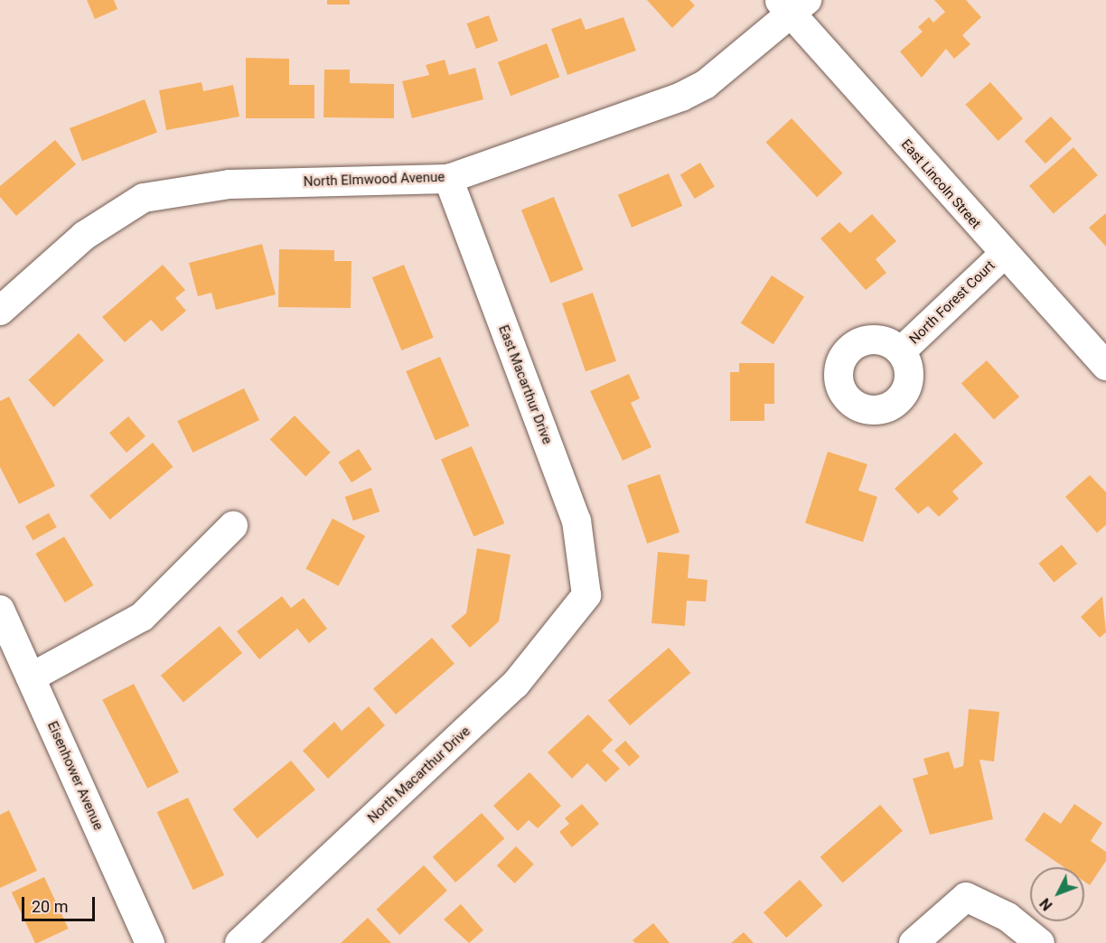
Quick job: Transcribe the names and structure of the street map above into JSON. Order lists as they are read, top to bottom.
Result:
{
  "streets": {
    "street": [
      "North Elmwood Avenue",
      "East Lincoln Street",
      "North Forest Court",
      "East Macarthur Drive",
      "North Macarthur Drive",
      "Eisenhower Avenue"
    ]
  },
  "crossings": [
    ["North Elmwood Avenue", "East Lincoln Street"],
    ["North Elmwood Avenue", "East Macarthur Drive"],
    ["East Lincoln Street", "North Forest Court"],
    ["East Macarthur Drive", "North Macarthur Drive"]
  ],
  "scale_bar": "20 m",
  "north": "bottom left"
}
